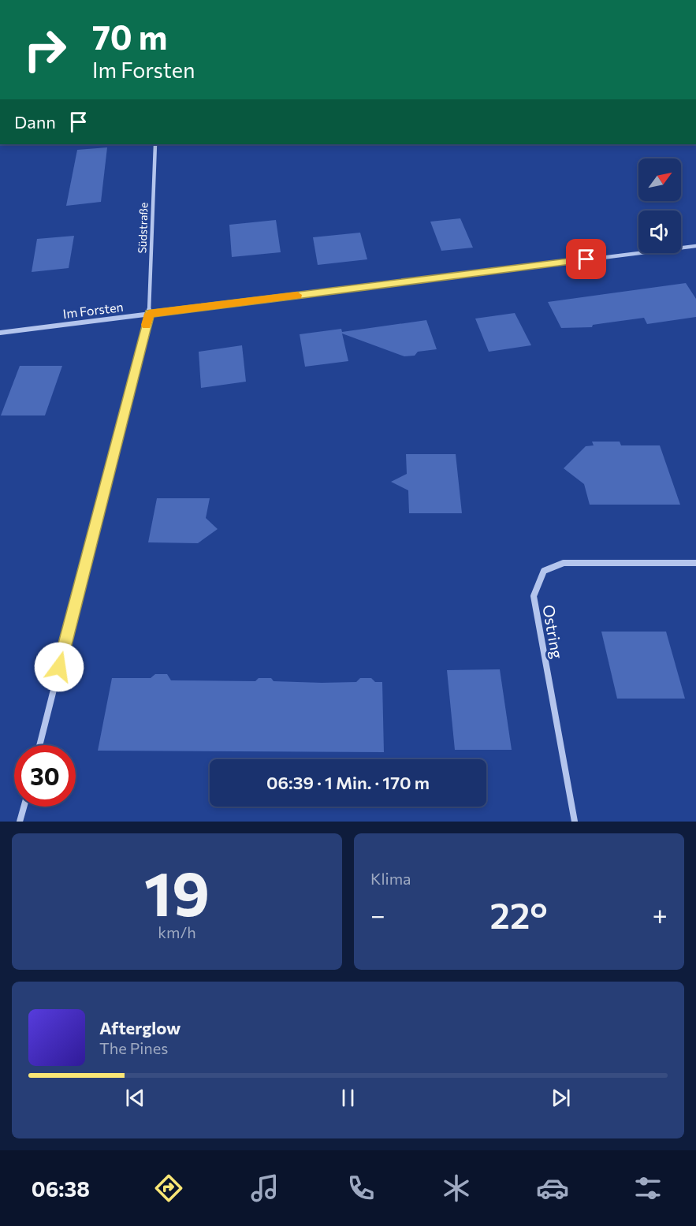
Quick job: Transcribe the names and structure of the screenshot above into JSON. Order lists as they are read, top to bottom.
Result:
{
  "streets": {
    "street": ["Südstraße", "Im Forsten", "Ostring"]
  },
  "crossings": [
    ["Südstraße", "Im Forsten"]
  ],
  "north": "top right",
  "page": {
    "turn": ["70 m", "Im Forsten"],
    "then": "Dann",
    "limit": "30",
    "trip": "06:39 · 1 Min. · 170 m",
    "tile": [
      ["19", "km/h"],
      "Klima"
    ],
    "heat": ["−", "22°", "+"],
    "song": ["Afterglow", "The Pines"],
    "tabs": "06:38"
  }
}
